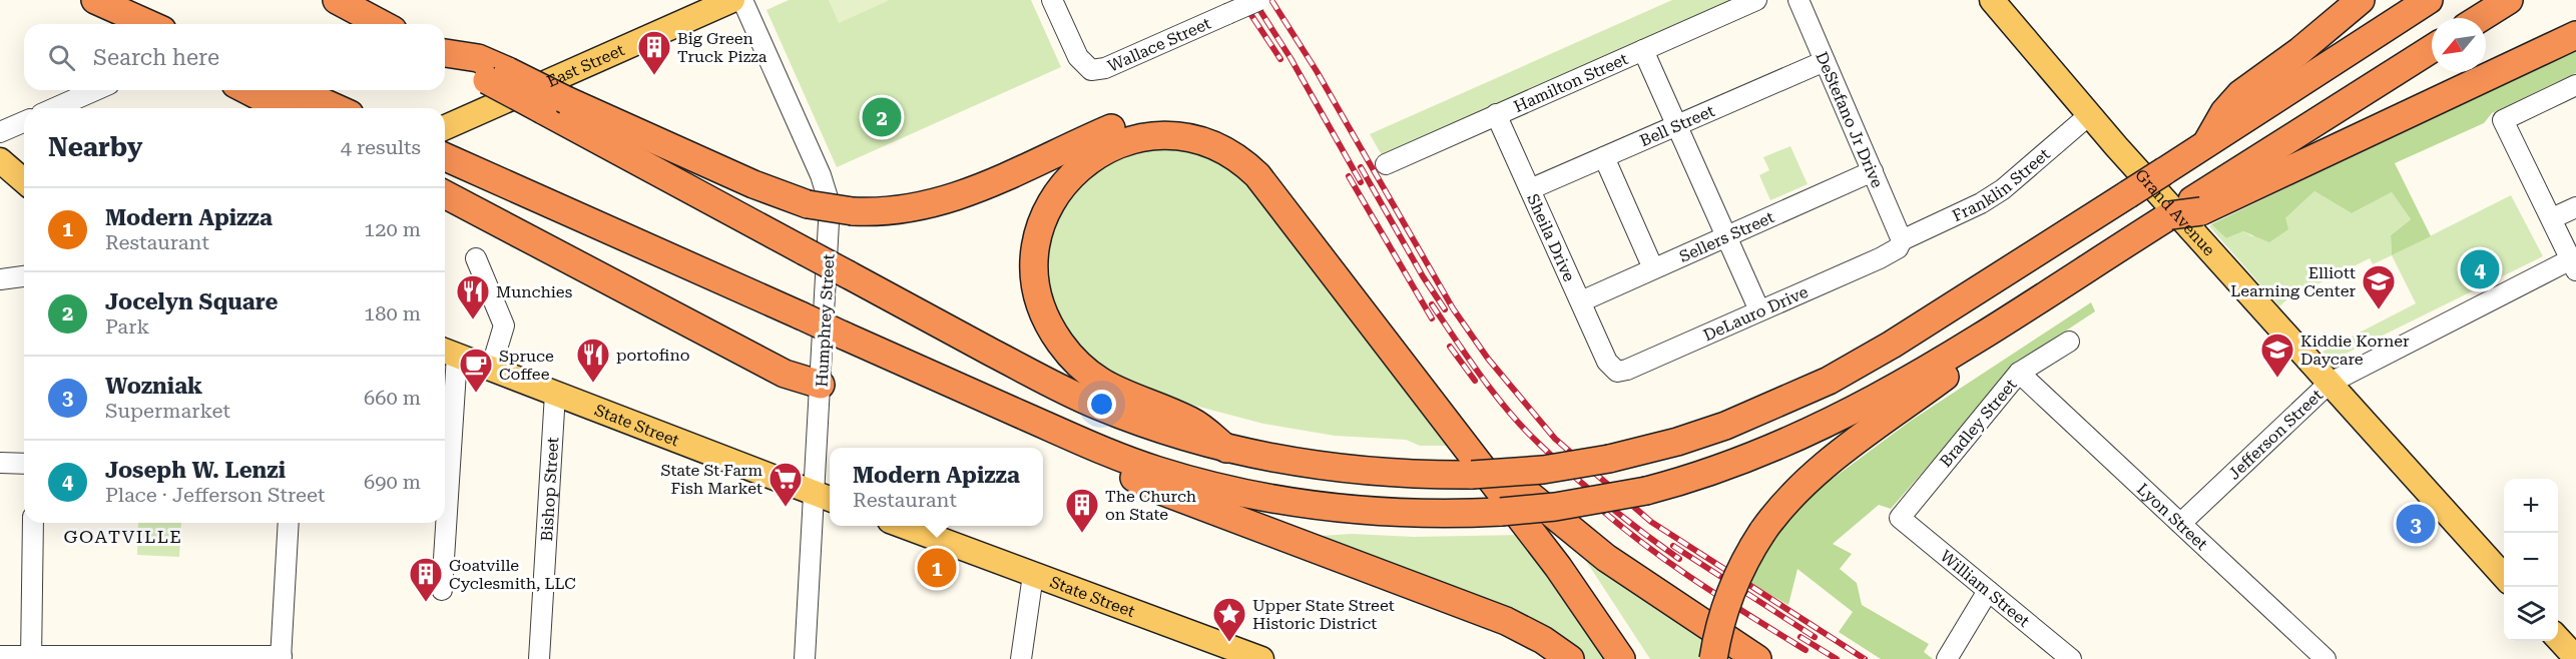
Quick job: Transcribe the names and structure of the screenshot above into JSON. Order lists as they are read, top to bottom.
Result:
{
  "streets": {
    "main road": ["East Street", "Grand Avenue", "State Street"],
    "street": [
      "Wallace Street",
      "Hamilton Street",
      "DeStefano Jr Drive",
      "Bell Street",
      "Franklin Street",
      "Sellers Street",
      "Sheila Drive",
      "DeLauro Drive",
      "Humphrey Street",
      "Bradley Street",
      "Jefferson Street",
      "Bishop Street",
      "Lyon Street",
      "William Street"
    ]
  },
  "crossings": [
    ["Hamilton Street", "Sheila Drive"],
    ["DeStefano Jr Drive", "Bell Street"],
    ["DeStefano Jr Drive", "Franklin Street"],
    ["DeStefano Jr Drive", "Sellers Street"],
    ["DeStefano Jr Drive", "DeLauro Drive"],
    ["Bell Street", "Sheila Drive"],
    ["Franklin Street", "Grand Avenue"],
    ["Franklin Street", "DeLauro Drive"],
    ["Grand Avenue", "Jefferson Street"],
    ["Sellers Street", "Sheila Drive"],
    ["Sheila Drive", "DeLauro Drive"],
    ["Humphrey Street", "State Street"],
    ["Bradley Street", "Lyon Street"],
    ["Bradley Street", "William Street"],
    ["State Street", "Bishop Street"],
    ["Jefferson Street", "Lyon Street"]
  ],
  "districts": ["GOATVILLE"],
  "places": {
    "building": ["Big Green Truck Pizza", "The Church on State", "Goatville Cyclesmith, LLC"],
    "school or university": ["Elliott Learning Center", "Kiddie Korner Daycare"],
    "restaurant": ["Munchies", "portofino"],
    "cafe": ["Spruce Coffee"],
    "supermarket": ["State St Farm Fish Market"],
    "place": ["Upper State Street Historic District"]
  },
  "north": "bottom left",
  "page": {
    "search": "Search here",
    "pins": [
      "2",
      "4",
      "3",
      "1"
    ],
    "heading": ["Nearby", "4 results"],
    "list": [
      {
        "mark": "1",
        "name": "Modern Apizza",
        "note": "Restaurant",
        "value": "120 m"
      },
      {
        "mark": "2",
        "name": "Jocelyn Square",
        "note": "Park",
        "value": "180 m"
      },
      {
        "mark": "3",
        "name": "Wozniak",
        "note": "Supermarket",
        "value": "660 m"
      },
      {
        "mark": "4",
        "name": "Joseph W. Lenzi",
        "note": "Place · Jefferson Street",
        "value": "690 m"
      }
    ],
    "popup": ["Modern Apizza", "Restaurant"],
    "map_buttons": ["+", "−"]
  }
}
